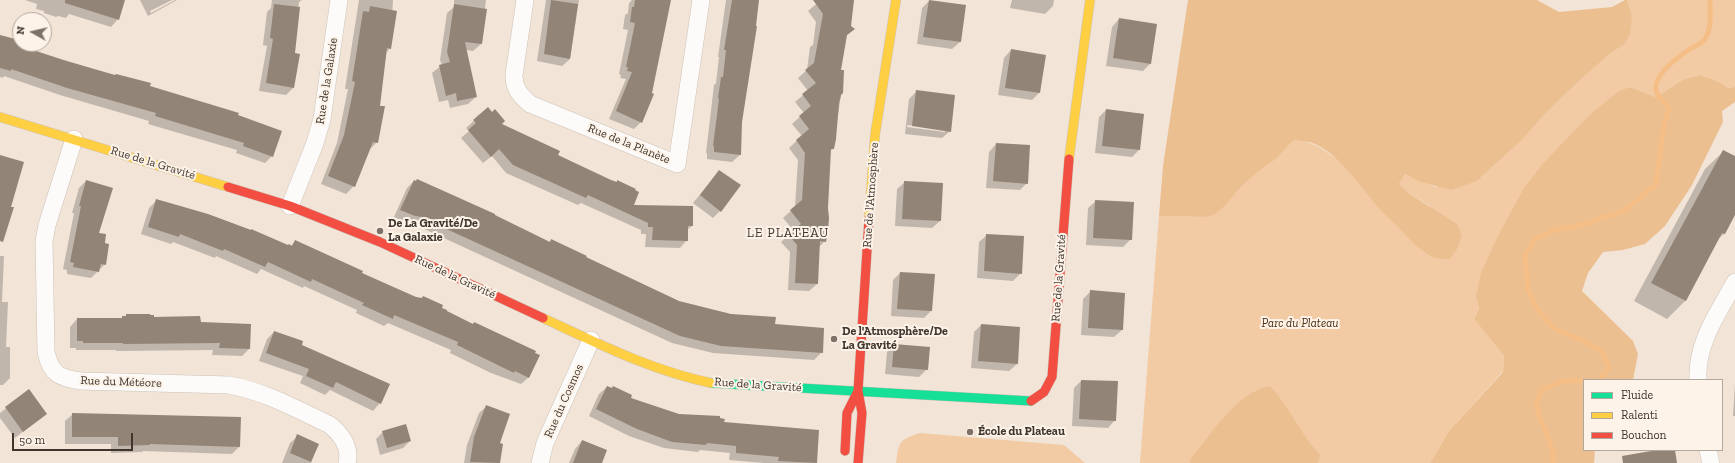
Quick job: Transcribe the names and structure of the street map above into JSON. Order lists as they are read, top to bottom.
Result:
{
  "streets": {
    "street": [
      "Rue de la Galaxie",
      "Rue de la Planète",
      "Rue de la Gravité",
      "Rue de l'Atmosphère",
      "Rue du Météore",
      "Rue du Cosmos"
    ]
  },
  "crossings": [
    ["Rue de la Galaxie", "Rue de la Gravité"],
    ["Rue de la Gravité", "Rue de l'Atmosphère"],
    ["Rue de la Gravité", "Rue du Météore"],
    ["Rue de la Gravité", "Rue du Cosmos"]
  ],
  "districts": ["LE PLATEAU"],
  "parks": ["Parc du Plateau"],
  "places": ["De La Gravité/De La Galaxie", "De l'Atmosphère/De La Gravité", "École du Plateau"],
  "legend": ["Fluide", "Ralenti", "Bouchon"],
  "scale_bar": "50 m",
  "north": "left"
}
